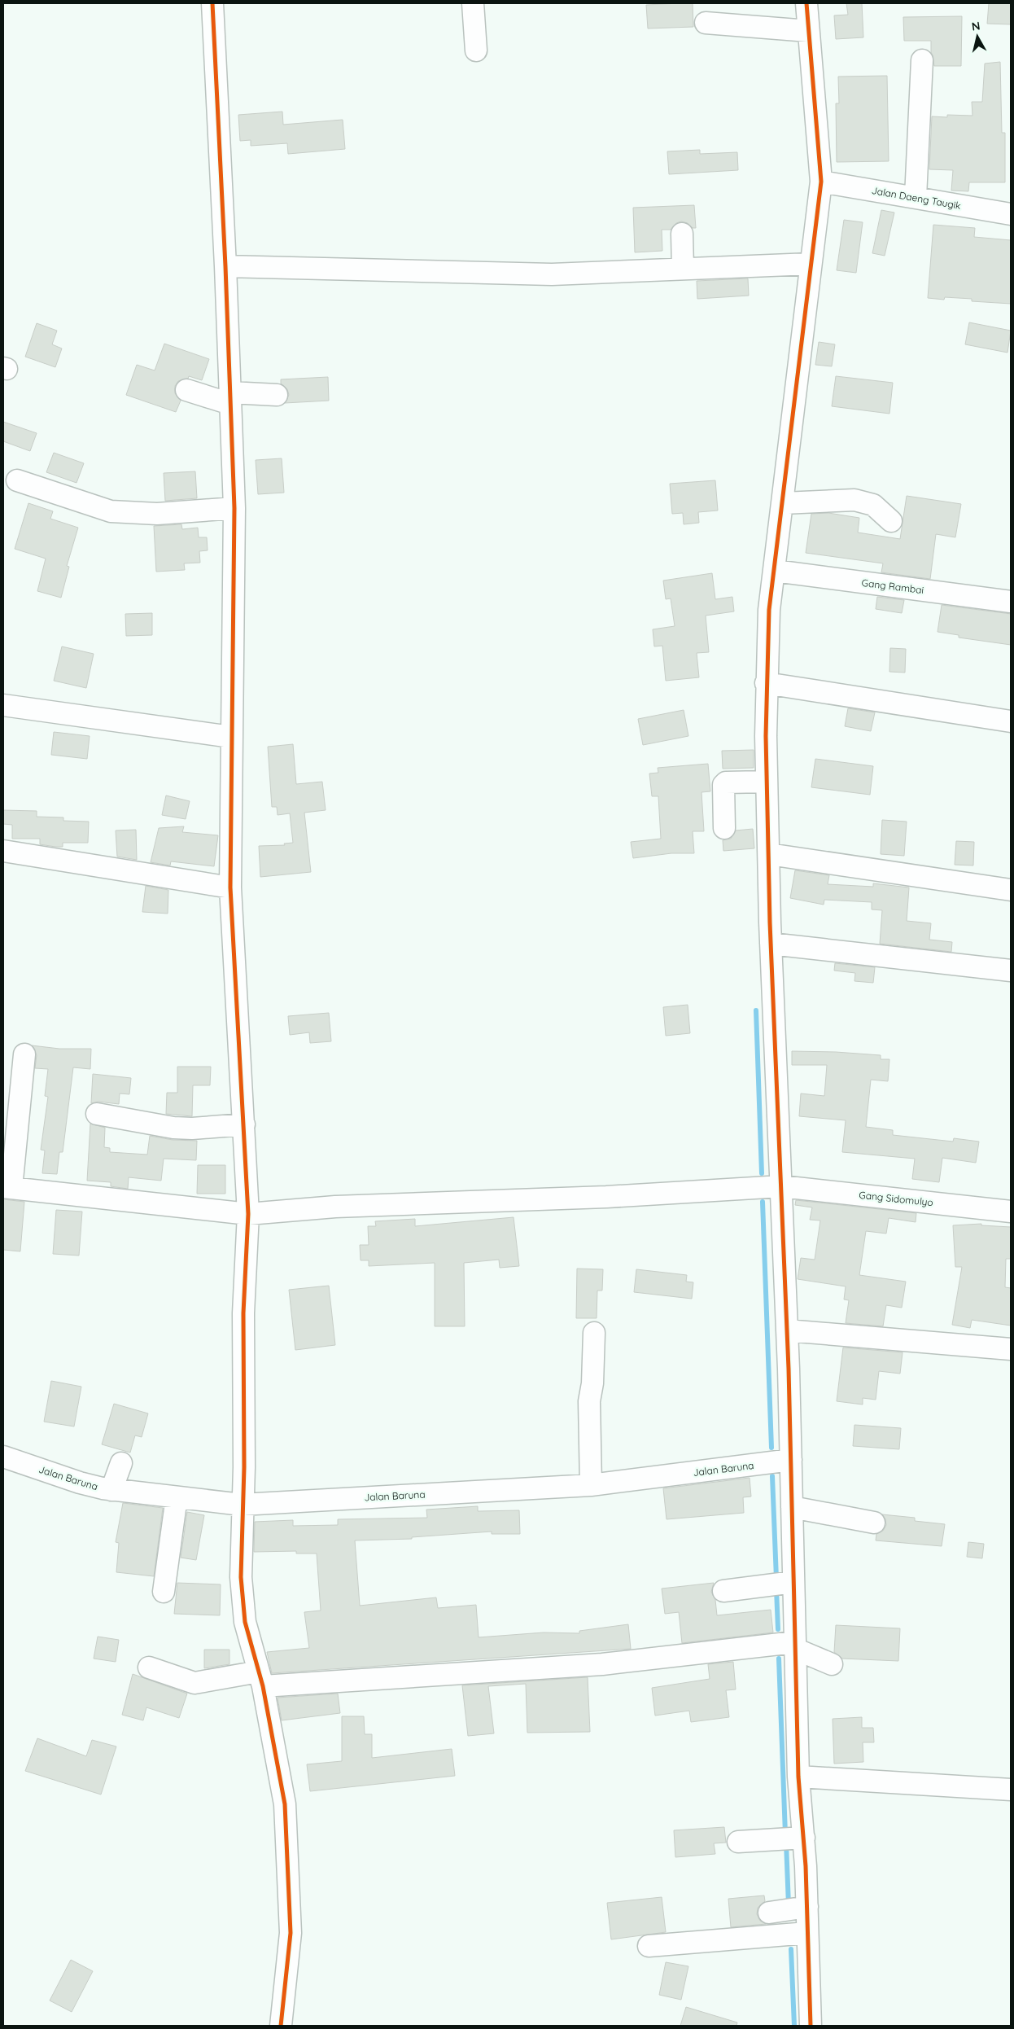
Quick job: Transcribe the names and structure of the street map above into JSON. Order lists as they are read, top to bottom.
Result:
{
  "streets": {
    "street": [
      "Jalan Daeng Taugik",
      "Gang Rambai",
      "Gang Sidomulyo",
      "Jalan Baruna"
    ]
  },
  "north": "top"
}
